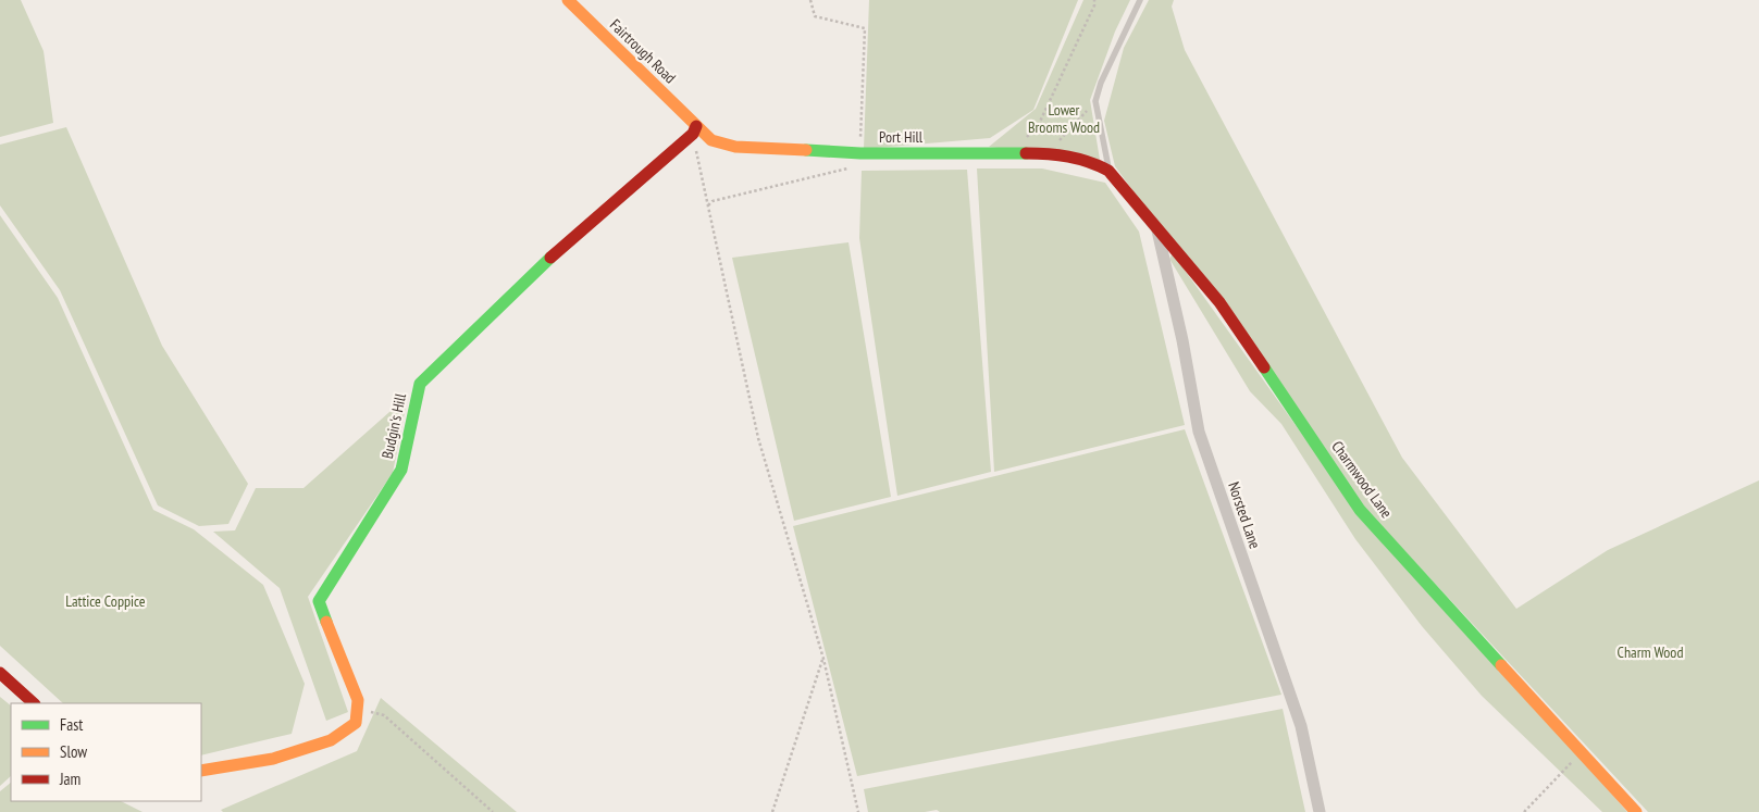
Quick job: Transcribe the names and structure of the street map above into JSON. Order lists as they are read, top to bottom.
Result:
{
  "streets": {
    "street": [
      "Fairtrough Road",
      "Port Hill",
      "Budgin's Hill",
      "Charmwood Lane",
      "Norsted Lane"
    ]
  },
  "crossings": [
    ["Fairtrough Road", "Port Hill"],
    ["Fairtrough Road", "Budgin's Hill"],
    ["Port Hill", "Budgin's Hill"],
    ["Port Hill", "Charmwood Lane"],
    ["Charmwood Lane", "Norsted Lane"]
  ],
  "parks": ["Lower Brooms Wood", "Lattice Coppice", "Charm Wood"],
  "legend": ["Fast", "Slow", "Jam"]
}
